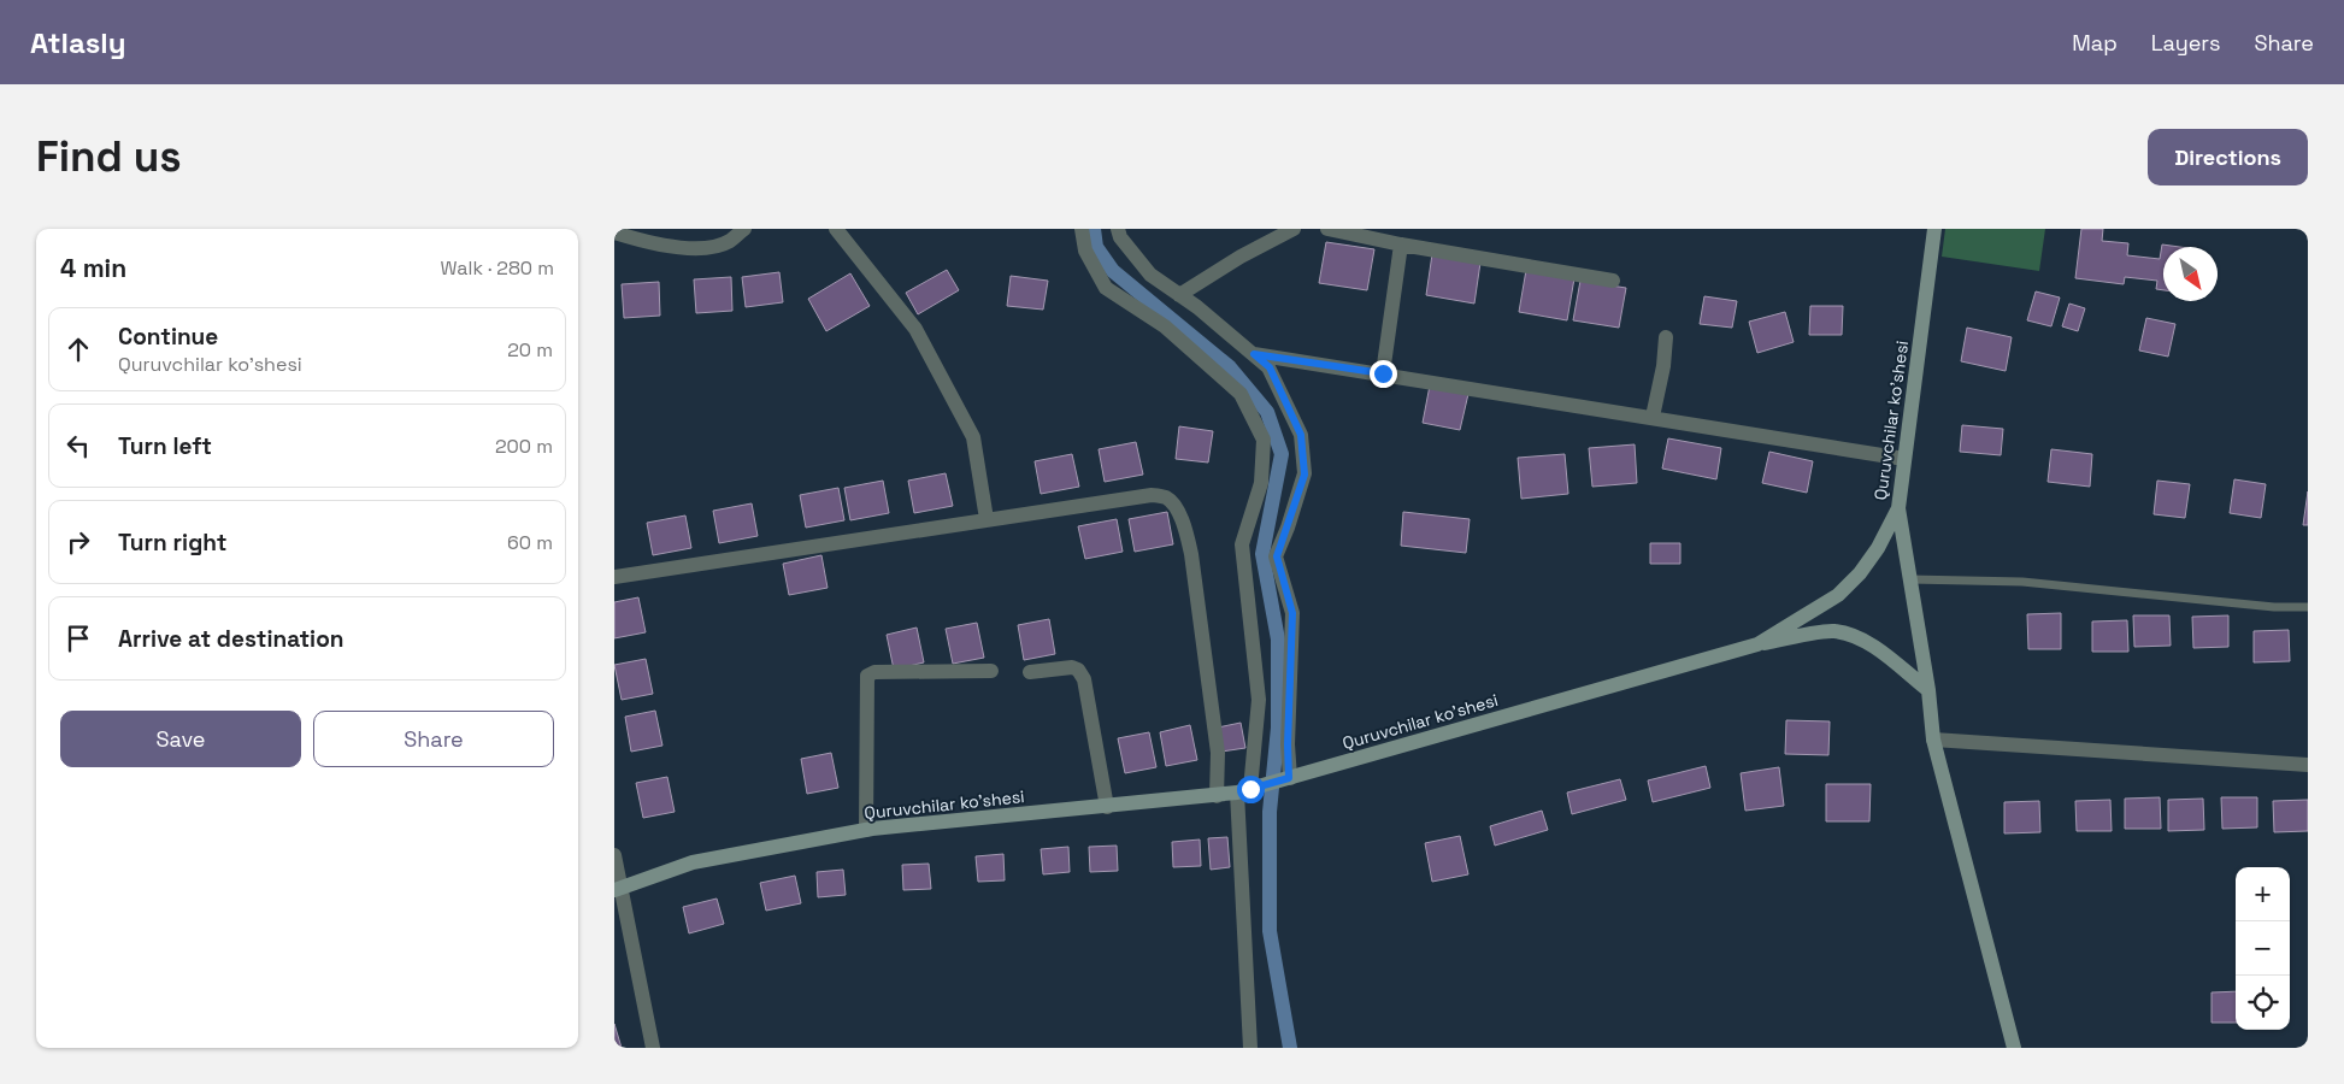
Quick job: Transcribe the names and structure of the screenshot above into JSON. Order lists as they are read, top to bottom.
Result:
{
  "streets": {
    "main road": ["Quruvchilar ko'shesi"]
  },
  "north": "bottom right",
  "page": {
    "header": "Atlasly",
    "nav": ["Map", "Layers", "Share"],
    "buttons": [
      "Directions",
      ["Save", "Share"]
    ],
    "title": "Find us",
    "heading": ["4 min", "Walk · 280 m"],
    "list": [
      ["Continue", "Quruvchilar ko'shesi", "20 m"],
      ["Turn left", "200 m"],
      ["Turn right", "60 m"],
      "Arrive at destination"
    ],
    "map_buttons": ["+", "−"]
  }
}
